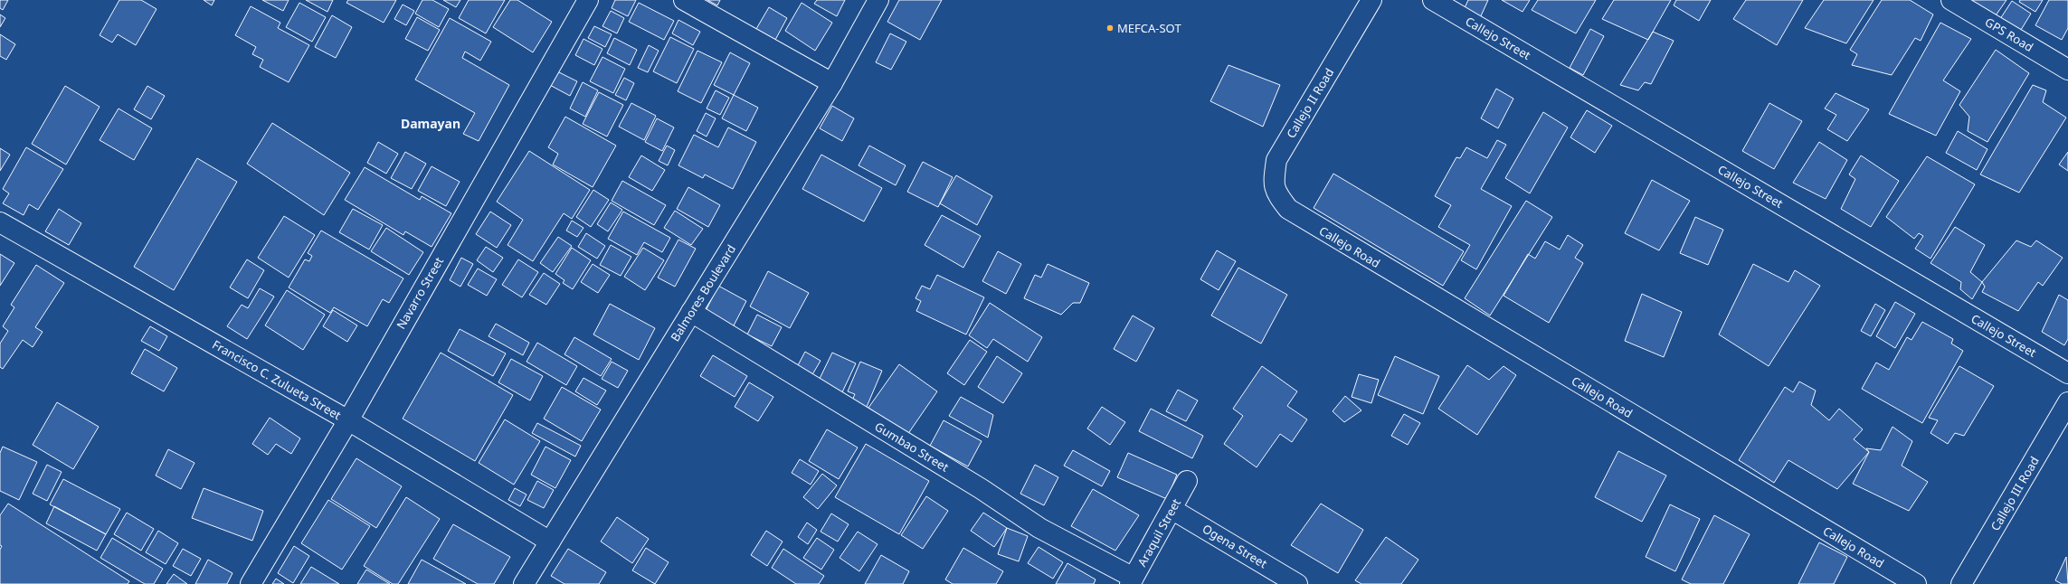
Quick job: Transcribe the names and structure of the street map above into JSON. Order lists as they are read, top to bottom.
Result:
{
  "streets": {
    "street": [
      "GPS Road",
      "Callejo Street",
      "Callejo II Road",
      "Callejo Road",
      "Navarro Street",
      "Balmores Boulevard",
      "Francisco C. Zulueta Street",
      "Gumbao Street",
      "Callejo III Road",
      "Araquil Street",
      "Ogena Street"
    ]
  },
  "crossings": [
    ["Callejo II Road", "Callejo Road"],
    ["Navarro Street", "Francisco C. Zulueta Street"],
    ["Balmores Boulevard", "Francisco C. Zulueta Street"],
    ["Balmores Boulevard", "Gumbao Street"],
    ["Gumbao Street", "Araquil Street"],
    ["Araquil Street", "Ogena Street"]
  ],
  "districts": ["Damayan"],
  "places": ["MEFCA-SOT"]
}
